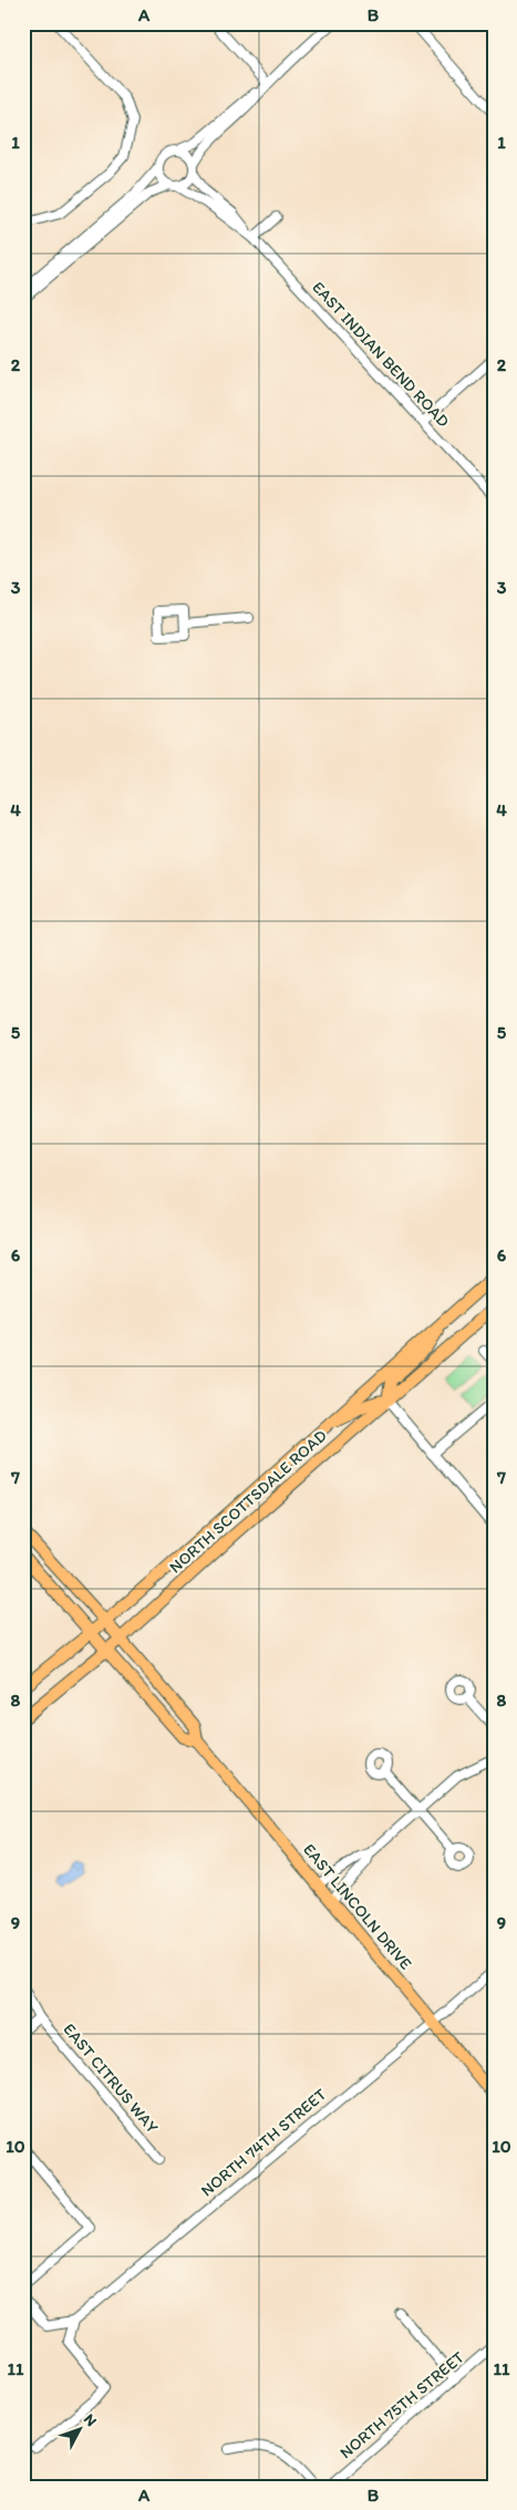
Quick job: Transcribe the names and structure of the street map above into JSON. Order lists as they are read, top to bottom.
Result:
{
  "streets": {
    "main road": ["NORTH SCOTTSDALE ROAD", "EAST LINCOLN DRIVE"],
    "street": [
      "EAST INDIAN BEND ROAD",
      "EAST CITRUS WAY",
      "NORTH 74TH STREET",
      "NORTH 75TH STREET"
    ]
  },
  "crossings": [
    ["NORTH SCOTTSDALE ROAD", "EAST LINCOLN DRIVE"],
    ["EAST LINCOLN DRIVE", "NORTH 74TH STREET"]
  ],
  "north": "top right",
  "grid": {
    "columns": ["A", "B"],
    "rows": [
      "1",
      "2",
      "3",
      "4",
      "5",
      "6",
      "7",
      "8",
      "9",
      "10",
      "11"
    ]
  }
}
